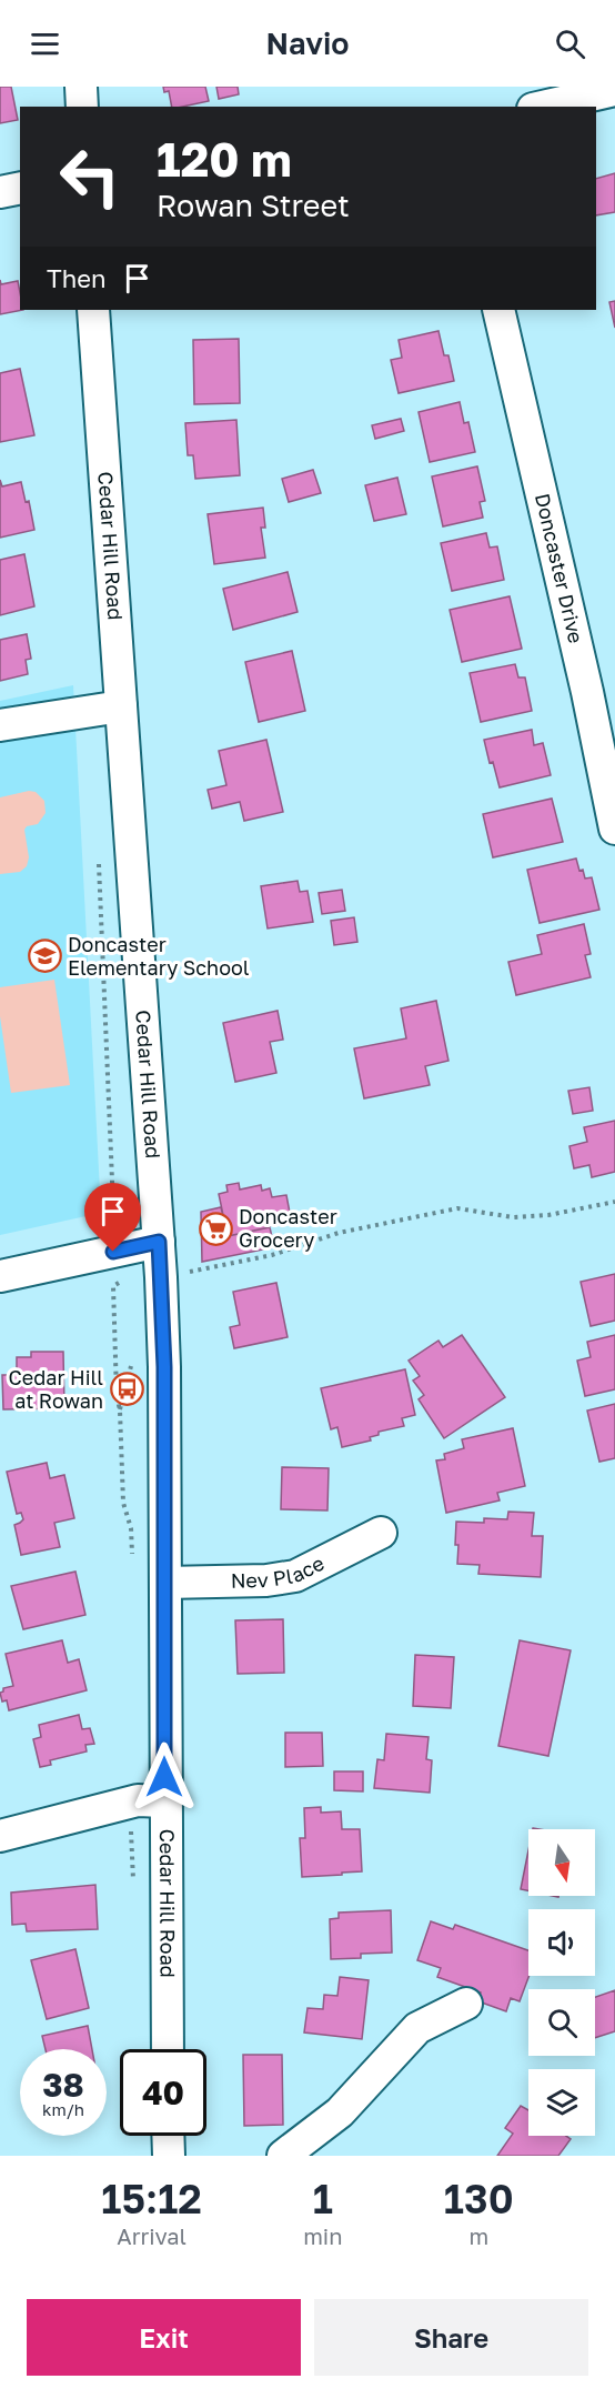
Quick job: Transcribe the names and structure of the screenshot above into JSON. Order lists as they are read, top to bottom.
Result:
{
  "streets": {
    "street": ["Cedar Hill Road", "Doncaster Drive", "Nev Place"]
  },
  "crossings": [
    ["Cedar Hill Road", "Nev Place"]
  ],
  "places": {
    "school or university": ["Doncaster Elementary School"],
    "supermarket": ["Doncaster Grocery"],
    "bus stop": ["Cedar Hill at Rowan"]
  },
  "north": "bottom",
  "page": {
    "header": "Navio",
    "turn": ["120 m", "Rowan Street"],
    "then": "Then",
    "speed": "38 km/h",
    "limit": "40",
    "eta": [
      "15:12",
      "Arrival",
      "1",
      "min",
      "130",
      "m"
    ],
    "buttons": ["Exit", "Share"]
  }
}
